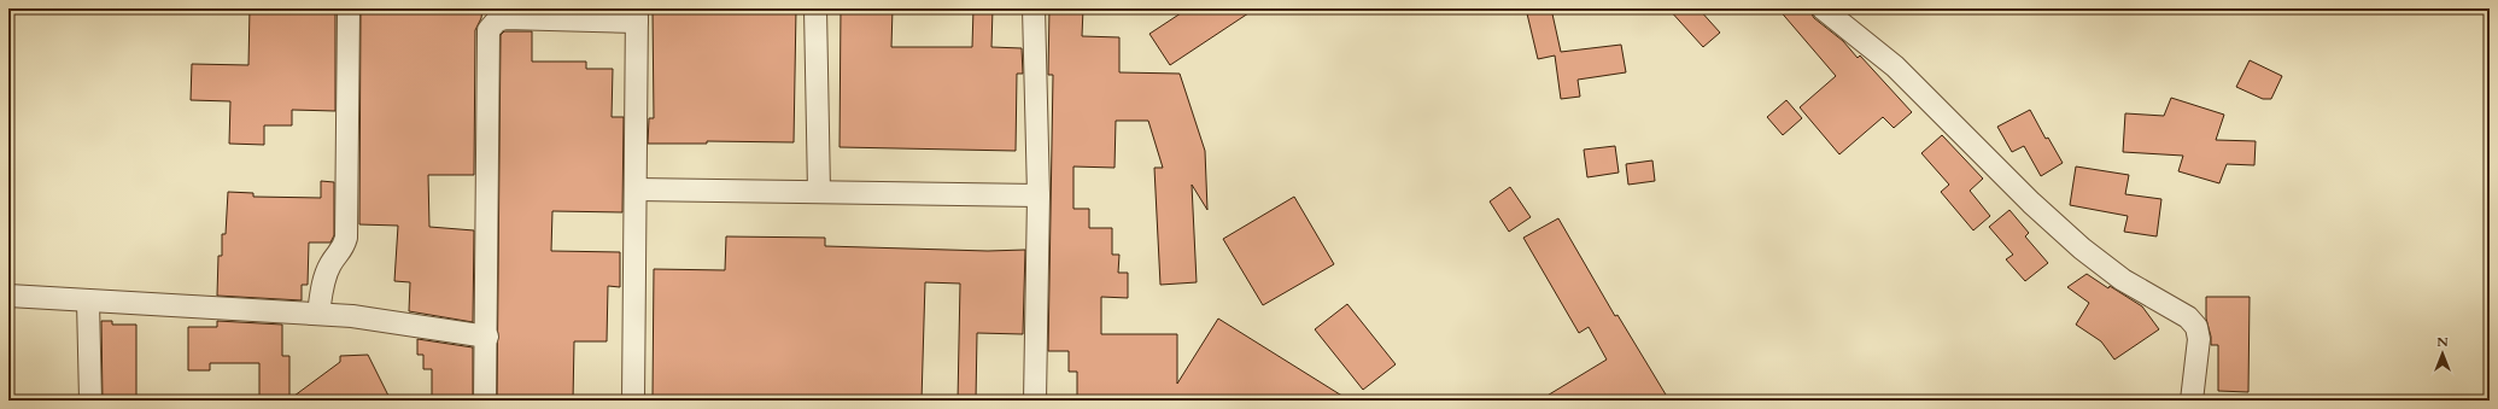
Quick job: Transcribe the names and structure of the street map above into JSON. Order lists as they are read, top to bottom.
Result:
{
  "north": "top"
}
